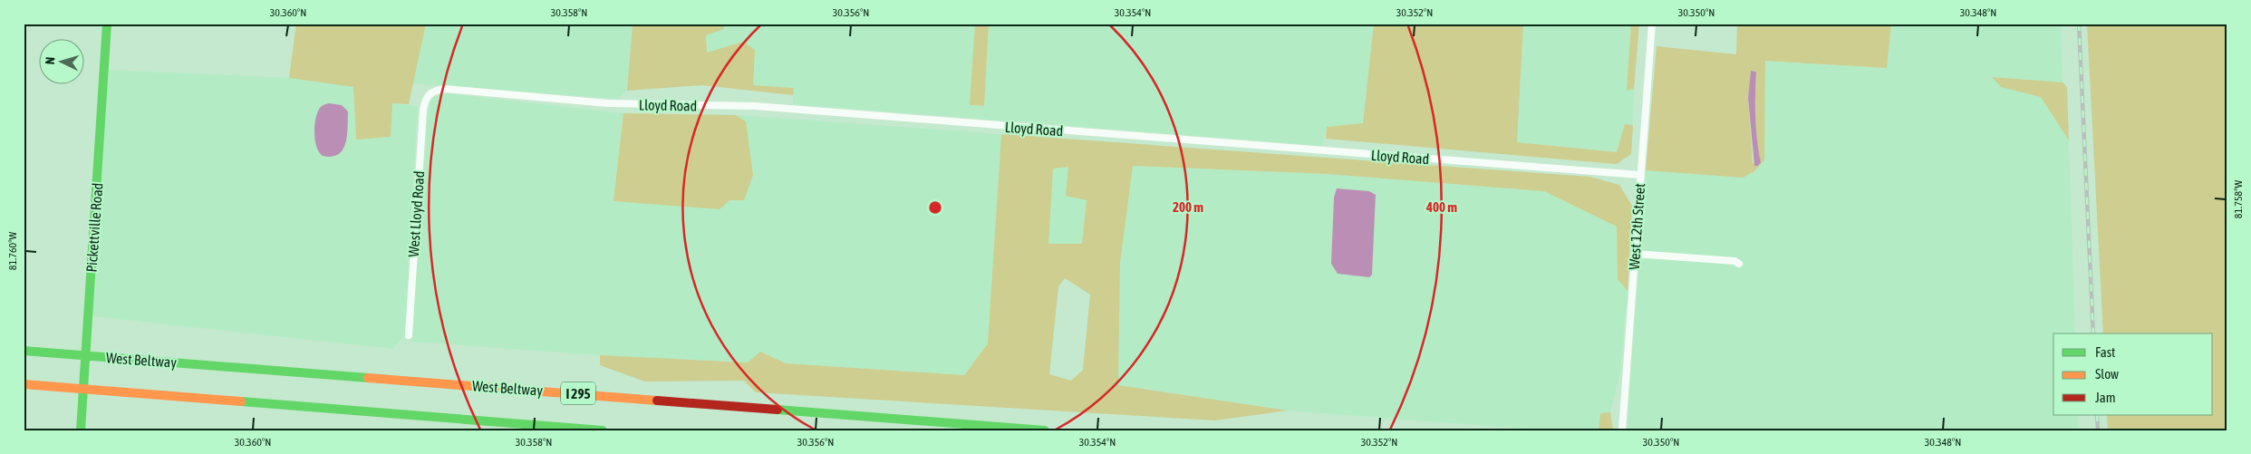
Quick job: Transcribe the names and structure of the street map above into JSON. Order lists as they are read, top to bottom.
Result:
{
  "streets": {
    "main road": ["Pickettville Road", "West Beltway", "I 295"],
    "street": ["Lloyd Road", "West Lloyd Road", "West 12th Street"]
  },
  "crossings": [
    ["Lloyd Road", "West Lloyd Road"],
    ["Lloyd Road", "West 12th Street"]
  ],
  "legend": ["Fast", "Slow", "Jam"],
  "north": "left",
  "coordinates": [
    "30.360°N",
    "30.358°N",
    "30.356°N",
    "30.354°N",
    "30.352°N",
    "30.350°N",
    "30.348°N",
    "81.758°W",
    "81.760°W"
  ],
  "rings": ["200 m", "400 m"]
}
